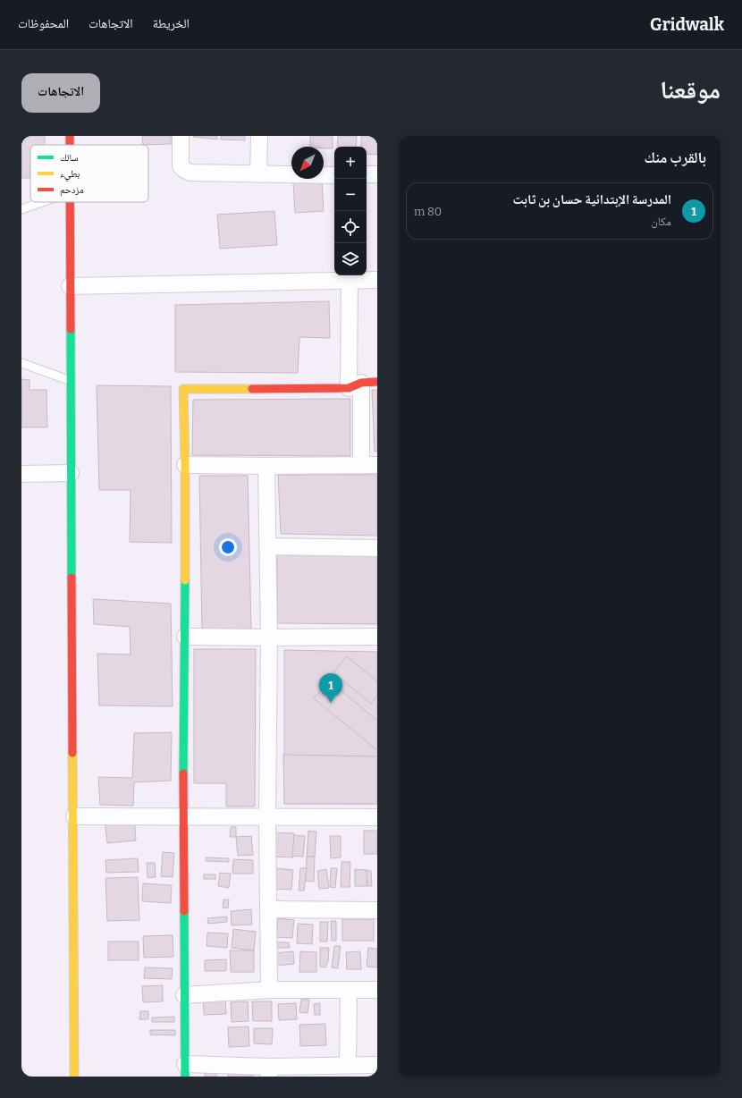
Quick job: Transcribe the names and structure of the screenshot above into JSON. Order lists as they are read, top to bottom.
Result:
{
  "legend": ["سالك", "بطيء", "مزدحم"],
  "north": "bottom left",
  "page": {
    "header": "Gridwalk",
    "nav": ["الخريطة", "الاتجاهات", "المحفوظات"],
    "title": "موقعنا",
    "buttons": "الاتجاهات",
    "heading": "بالقرب منك",
    "map_buttons": ["+", "−"],
    "list": [
      {
        "mark": "1",
        "name": "المدرسة الإبتدائية حسان بن ثابت",
        "note": "مكان",
        "value": "80 m"
      }
    ],
    "pins": "1"
  }
}
